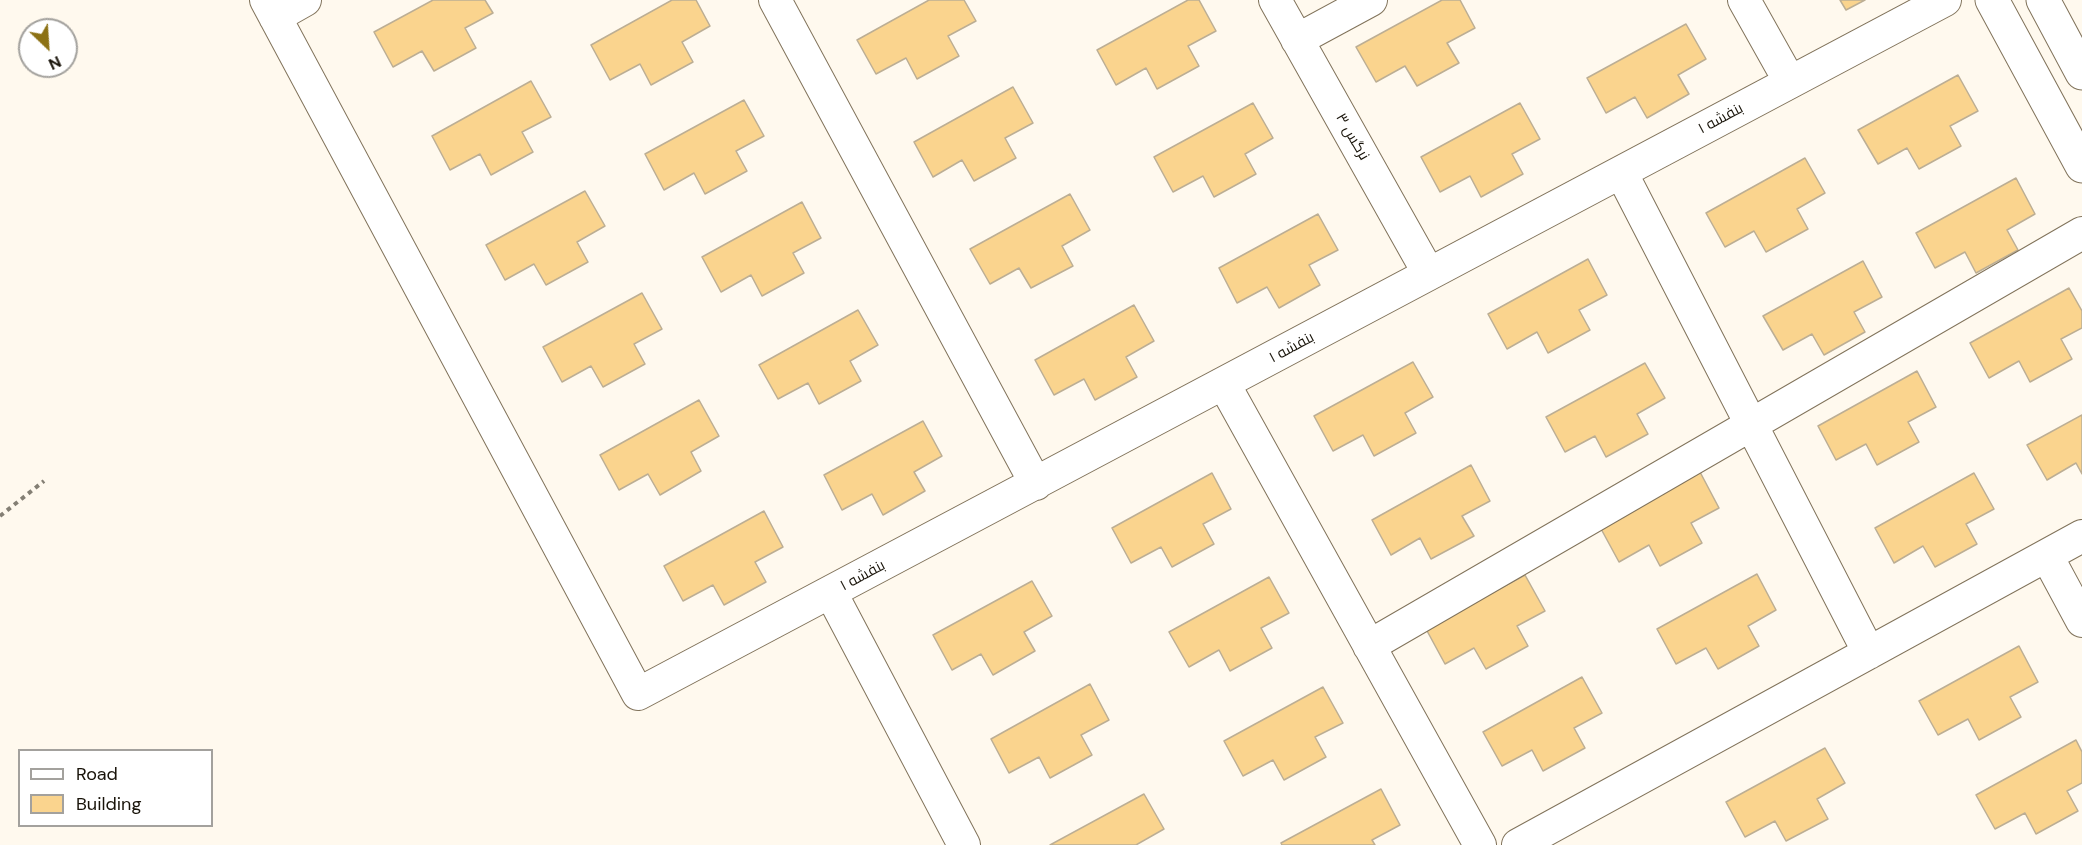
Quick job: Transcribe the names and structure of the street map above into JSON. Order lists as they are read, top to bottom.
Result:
{
  "streets": {
    "street": ["بنفشه ۱", "نرگس ۳"]
  },
  "crossings": [
    ["بنفشه ۱", "نرگس ۳"]
  ],
  "legend": ["Road", "Building"],
  "north": "bottom right"
}
